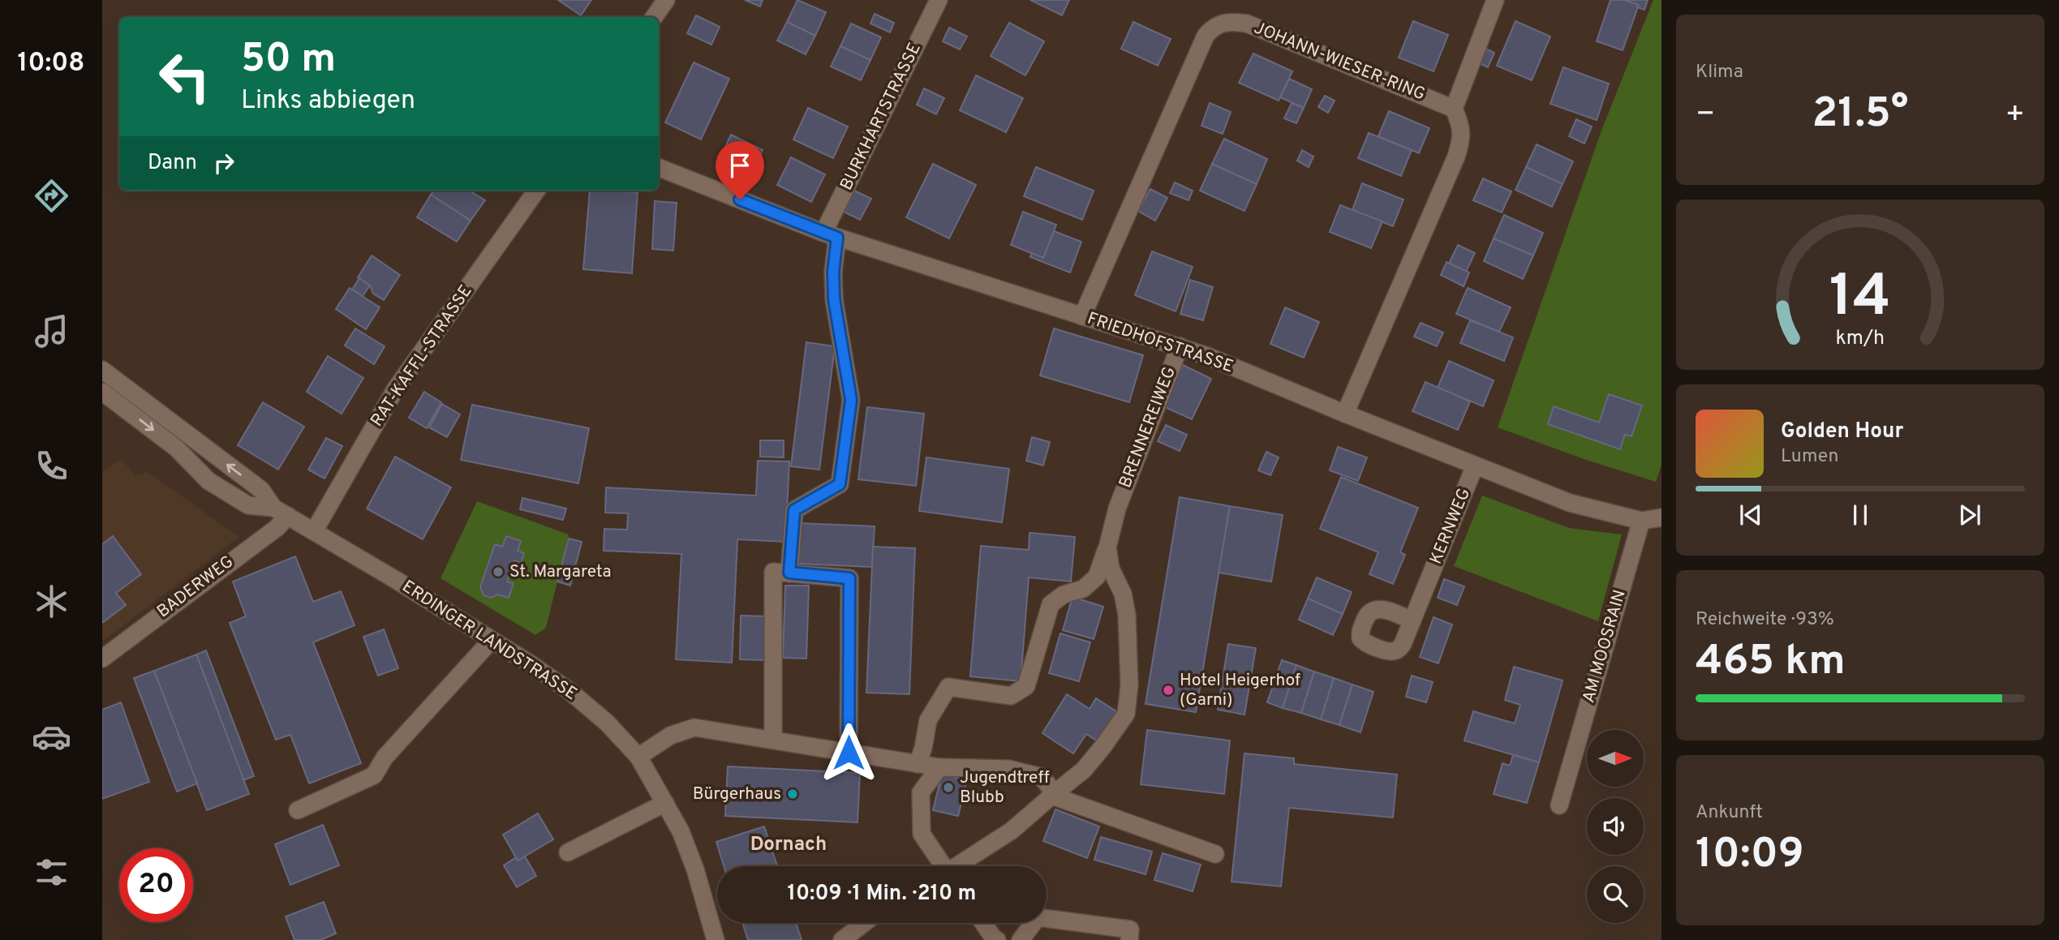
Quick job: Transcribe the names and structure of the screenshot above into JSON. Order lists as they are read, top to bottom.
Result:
{
  "streets": {
    "street": [
      "JOHANN-WIESER-RING",
      "BURKHARTSTRASSE",
      "FRIEDHOFSTRASSE",
      "RAT-KAFFL-STRASSE",
      "BRENNEREIWEG",
      "KERNWEG",
      "BADERWEG",
      "ERDINGER LANDSTRASSE",
      "AM MOOSRAIN"
    ]
  },
  "crossings": [
    ["JOHANN-WIESER-RING", "FRIEDHOFSTRASSE"],
    ["BURKHARTSTRASSE", "FRIEDHOFSTRASSE"],
    ["FRIEDHOFSTRASSE", "BRENNEREIWEG"],
    ["FRIEDHOFSTRASSE", "KERNWEG"],
    ["FRIEDHOFSTRASSE", "AM MOOSRAIN"],
    ["RAT-KAFFL-STRASSE", "ERDINGER LANDSTRASSE"],
    ["BADERWEG", "ERDINGER LANDSTRASSE"]
  ],
  "districts": ["Dornach"],
  "places": [
    "St. Margareta",
    "Hotel Heigerhof (Garni)",
    "Jugendtreff Blubb",
    "Bürgerhaus"
  ],
  "north": "right",
  "page": {
    "tabs": "10:08",
    "tile": [
      "Klima",
      ["Reichweite · 93%", "465 km"],
      ["Ankunft", "10:09"]
    ],
    "turn": ["50 m", "Links abbiegen"],
    "heat": ["−", "21.5°", "+"],
    "then": "Dann",
    "song": ["Golden Hour", "Lumen"],
    "limit": "20",
    "trip": "10:09 · 1 Min. · 210 m",
    "gauge": ["14", "km/h"]
  }
}
